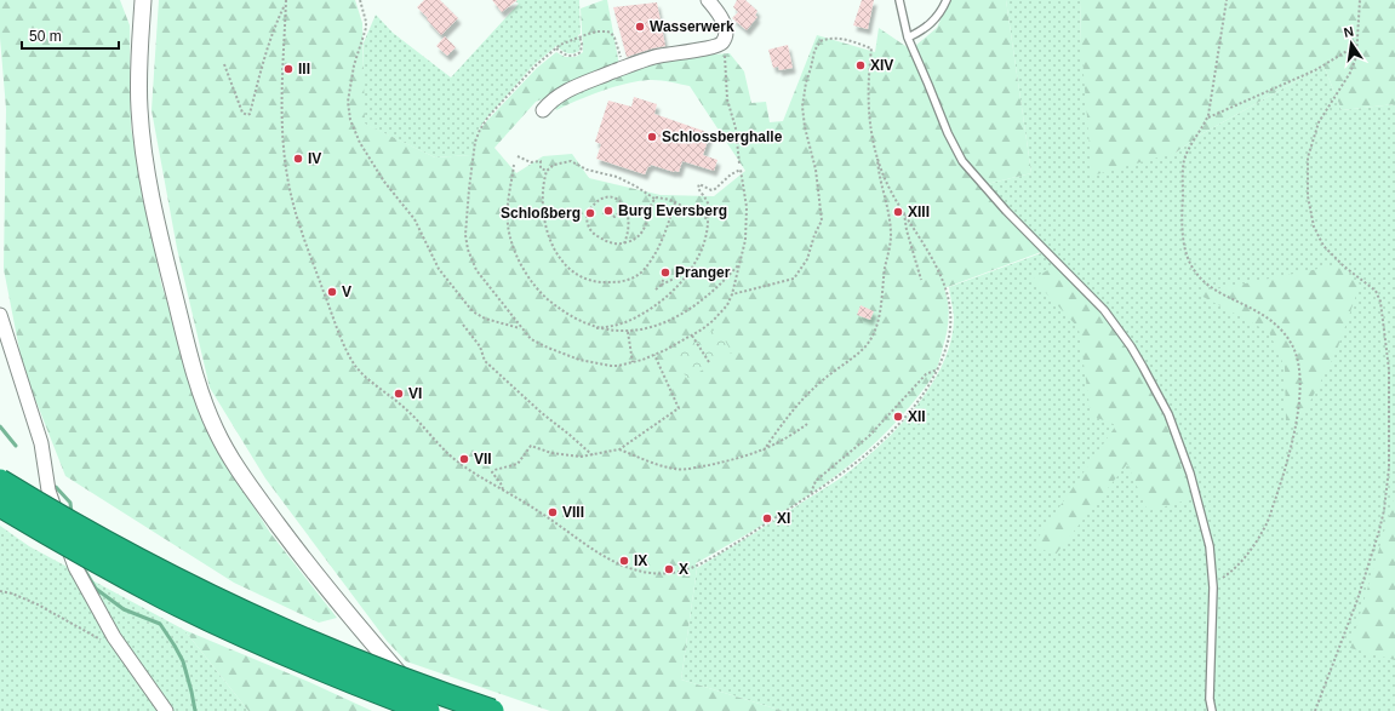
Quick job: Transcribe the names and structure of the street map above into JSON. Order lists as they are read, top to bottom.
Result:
{
  "places": [
    "Wasserwerk",
    "XIV",
    "III",
    "Schlossberghalle",
    "IV",
    "Burg Eversberg",
    "XIII",
    "Schloßberg",
    "Pranger",
    "V",
    "VI",
    "XII",
    "VII",
    "VIII",
    "XI",
    "IX",
    "X"
  ],
  "scale_bar": "50 m",
  "north": "top"
}
